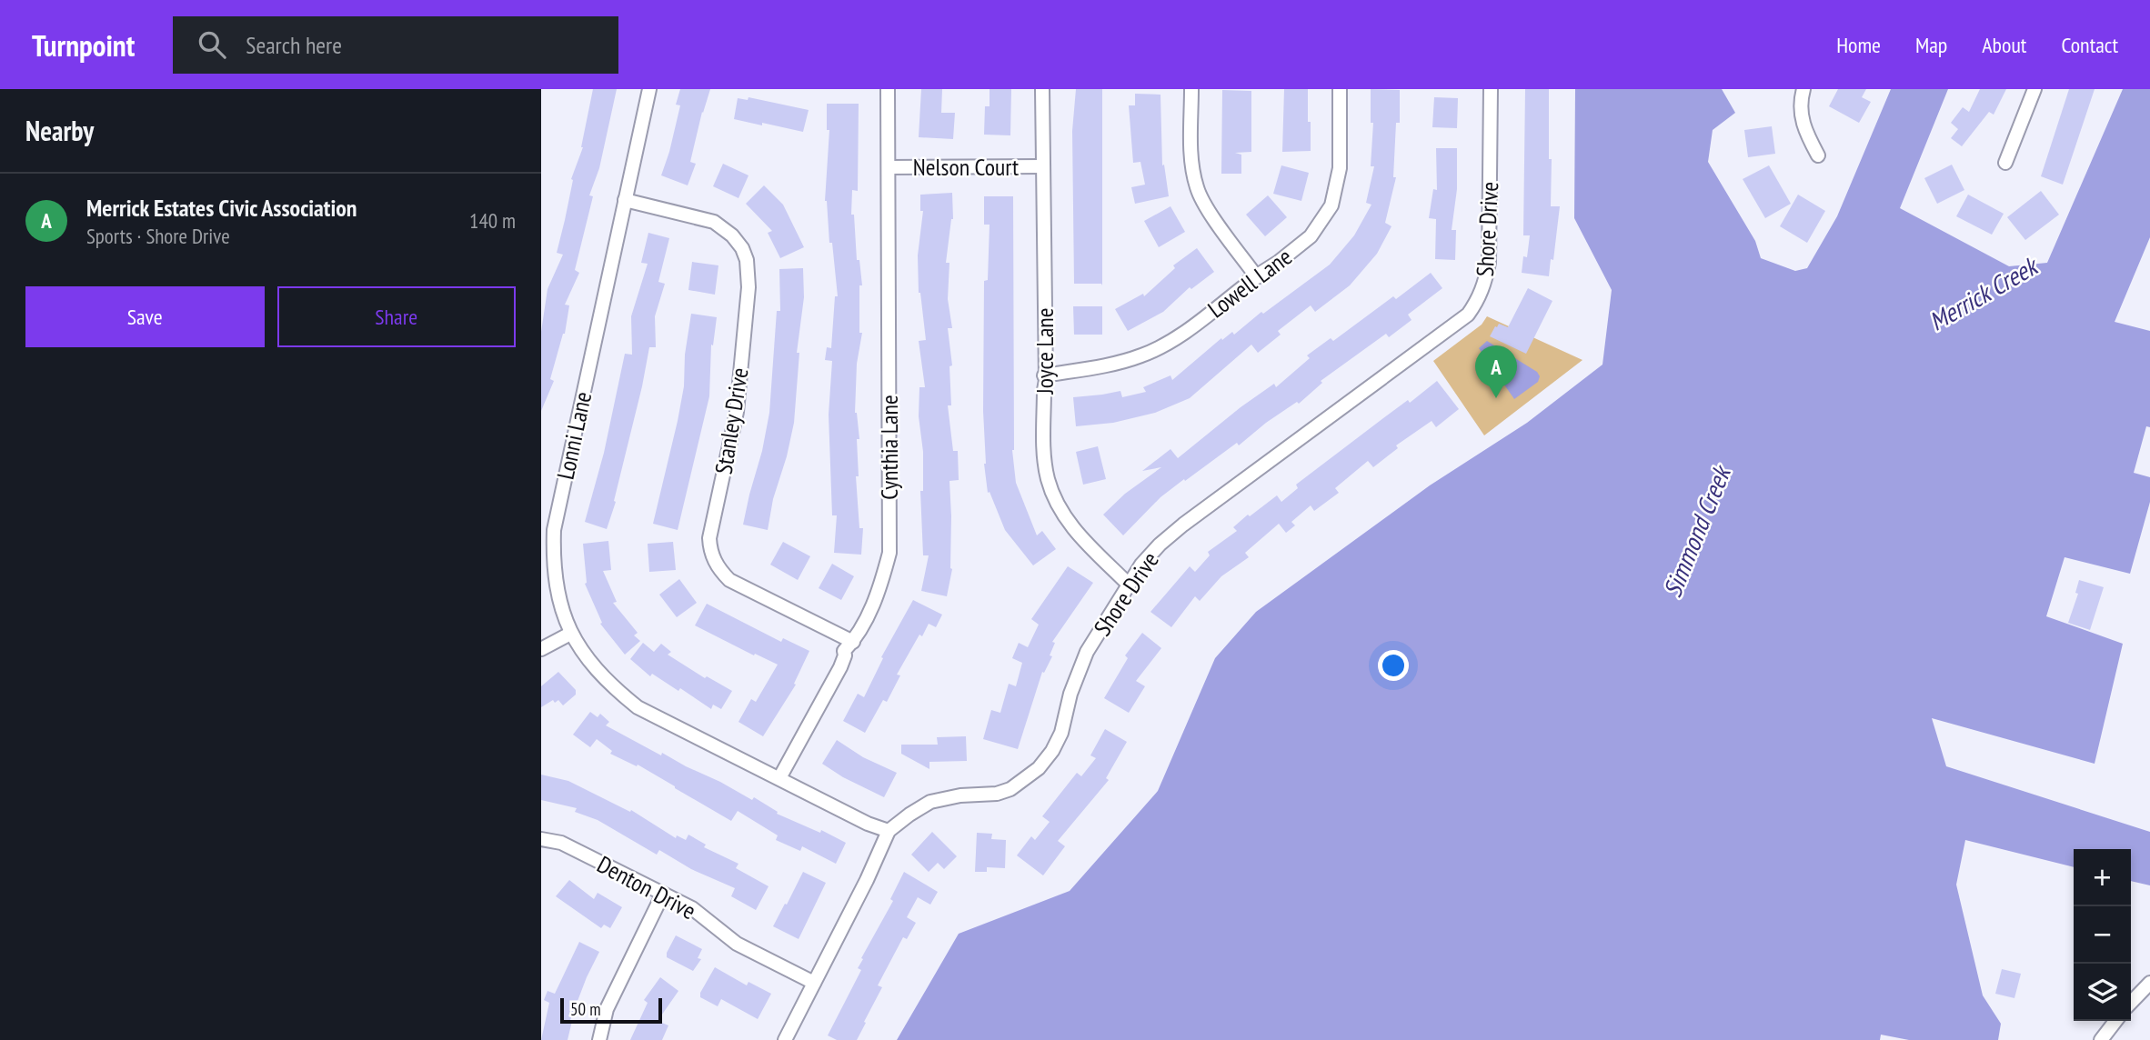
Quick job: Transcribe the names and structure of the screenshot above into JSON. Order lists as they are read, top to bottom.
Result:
{
  "streets": {
    "street": [
      "Nelson Court",
      "Shore Drive",
      "Lowell Lane",
      "Joyce Lane",
      "Stanley Drive",
      "Lonni Lane",
      "Cynthia Lane",
      "Denton Drive"
    ]
  },
  "crossings": [
    ["Nelson Court", "Joyce Lane"],
    ["Nelson Court", "Cynthia Lane"],
    ["Shore Drive", "Joyce Lane"],
    ["Shore Drive", "Lonni Lane"],
    ["Shore Drive", "Denton Drive"],
    ["Lowell Lane", "Joyce Lane"],
    ["Stanley Drive", "Lonni Lane"],
    ["Stanley Drive", "Cynthia Lane"],
    ["Lonni Lane", "Cynthia Lane"]
  ],
  "water": ["Merrick Creek", "Simmond Creek"],
  "scale_bar": "50 m",
  "page": {
    "header": "Turnpoint",
    "search": "Search here",
    "nav": [
      "Home",
      "Map",
      "About",
      "Contact"
    ],
    "heading": "Nearby",
    "list": [
      {
        "mark": "A",
        "name": "Merrick Estates Civic Association",
        "note": "Sports · Shore Drive",
        "value": "140 m"
      }
    ],
    "buttons": ["Save", "Share"],
    "pins": "A",
    "map_buttons": ["+", "−"],
    "scale": "50 m"
  }
}
